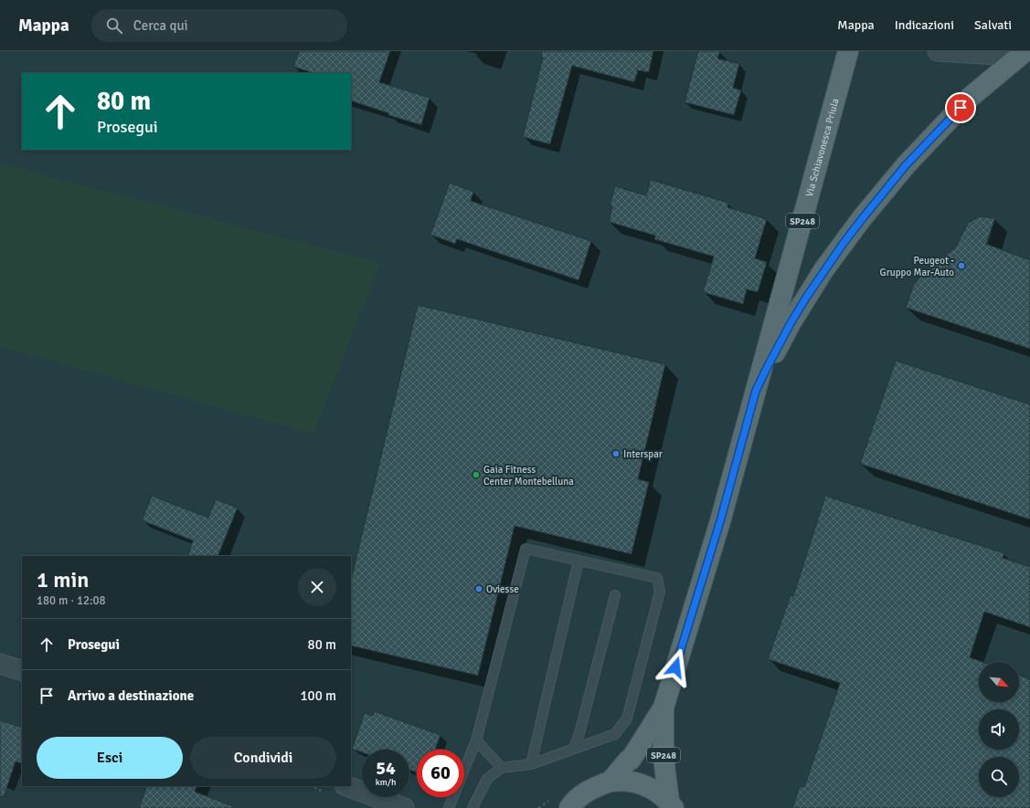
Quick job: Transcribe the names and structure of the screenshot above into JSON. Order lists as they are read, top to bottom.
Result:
{
  "streets": {
    "main road": ["Via Schiavonesca Priula", "SP248"]
  },
  "places": [
    "Peugeot - Gruppo Mar-Auto",
    "Interspar",
    "Gaia Fitness Center Montebelluna",
    "Oviesse"
  ],
  "north": "bottom right",
  "page": {
    "header": "Mappa",
    "search": "Cerca qui",
    "nav": ["Mappa", "Indicazioni", "Salvati"],
    "turn": ["80 m", "Prosegui"],
    "heading": ["1 min", "180 m · 12:08"],
    "list": [
      {
        "name": "Prosegui",
        "value": "80 m"
      },
      {
        "name": "Arrivo a destinazione",
        "value": "100 m"
      }
    ],
    "buttons": ["Esci", "Condividi"],
    "speed": "54 km/h",
    "limit": "60"
  }
}
